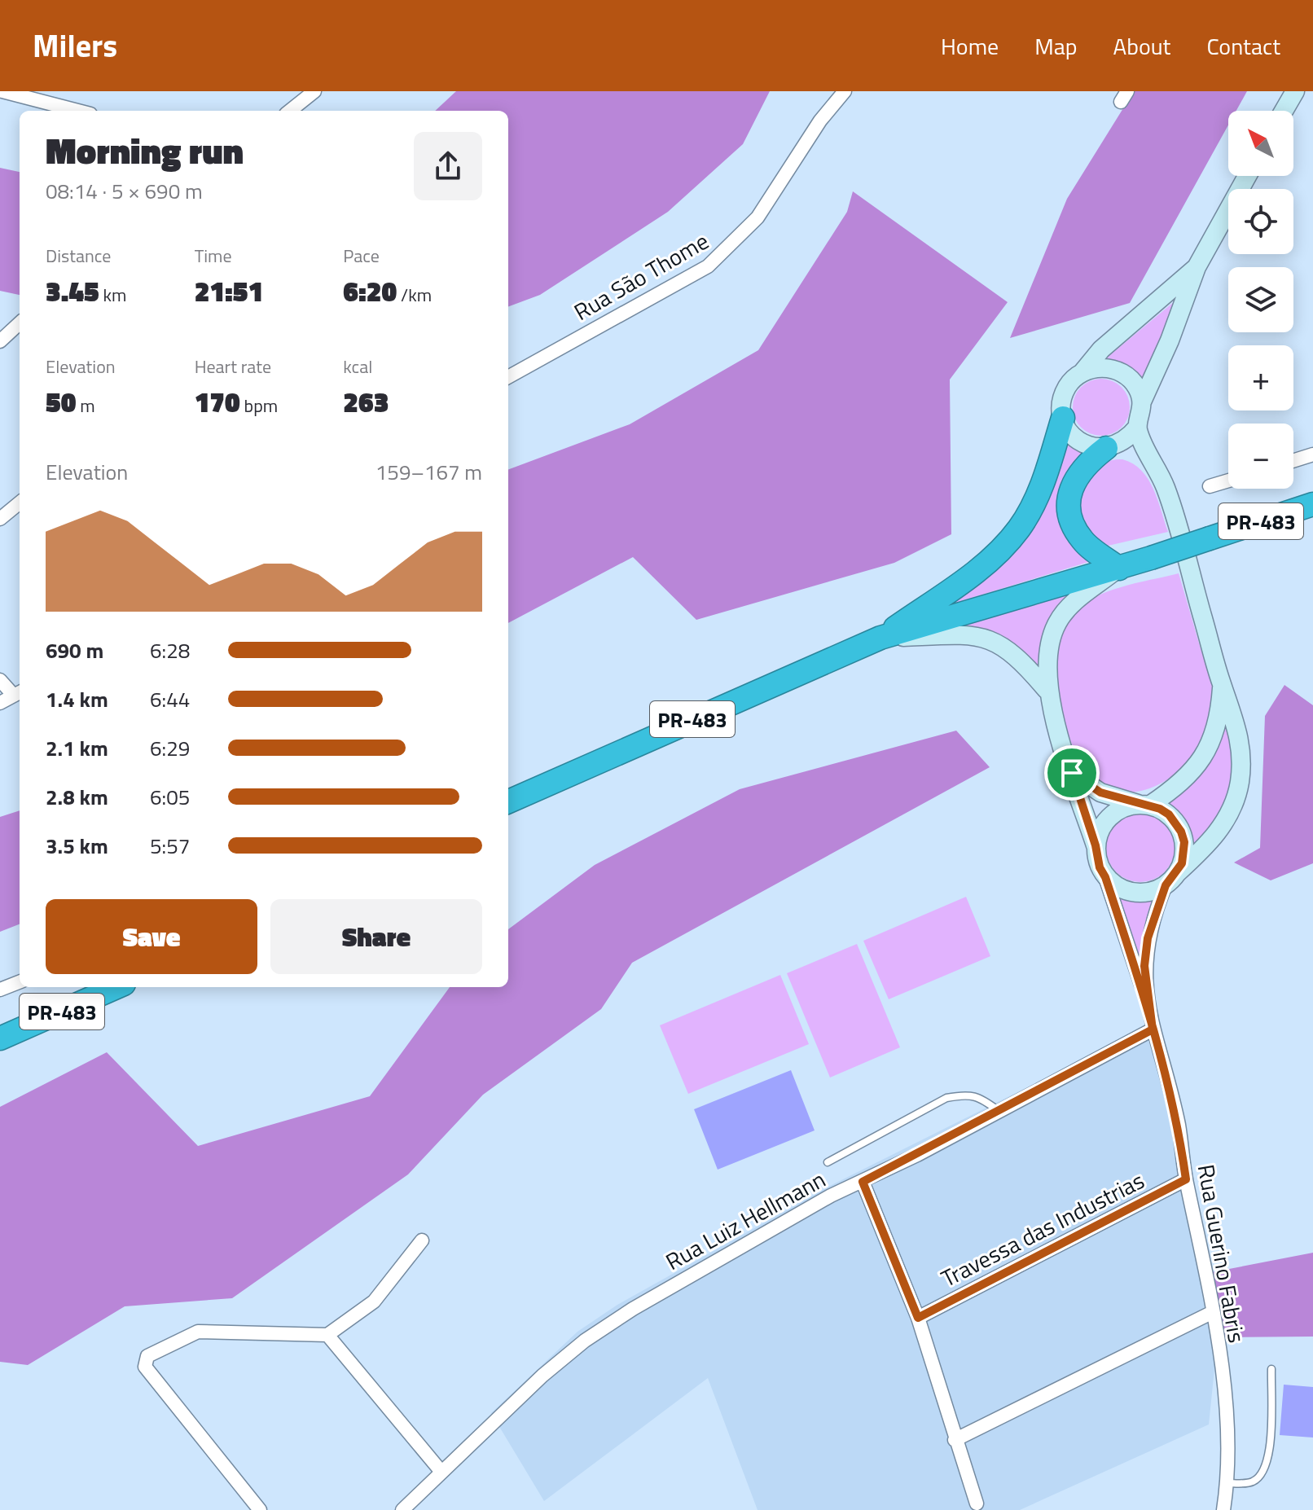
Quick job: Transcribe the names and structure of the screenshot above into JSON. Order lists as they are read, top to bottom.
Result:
{
  "streets": {
    "highway": ["PR-483"],
    "street": [
      "Rua São Thome",
      "Rua Luiz Hellmann",
      "Travessa das Industrias",
      "Rua Guerino Fabris"
    ]
  },
  "crossings": [
    ["Rua Luiz Hellmann", "Rua Guerino Fabris"],
    ["Travessa das Industrias", "Rua Guerino Fabris"]
  ],
  "north": "top left",
  "page": {
    "header": "Milers",
    "nav": [
      "Home",
      "Map",
      "About",
      "Contact"
    ],
    "map_buttons": ["+", "−"],
    "heading": ["Morning run", "08:14 · 5 × 690 m"],
    "stats": [
      ["Distance", "3.45 km"],
      ["Time", "21:51"],
      ["Pace", "6:20 /km"],
      ["Elevation", "50 m"],
      ["Heart rate", "170 bpm"],
      ["kcal", "263"]
    ],
    "chart": ["Elevation", "159–167 m"],
    "list": [
      {
        "name": "690 m",
        "note": "6:28"
      },
      {
        "name": "1.4 km",
        "note": "6:44"
      },
      {
        "name": "2.1 km",
        "note": "6:29"
      },
      {
        "name": "2.8 km",
        "note": "6:05"
      },
      {
        "name": "3.5 km",
        "note": "5:57"
      }
    ],
    "buttons": ["Save", "Share"]
  }
}
